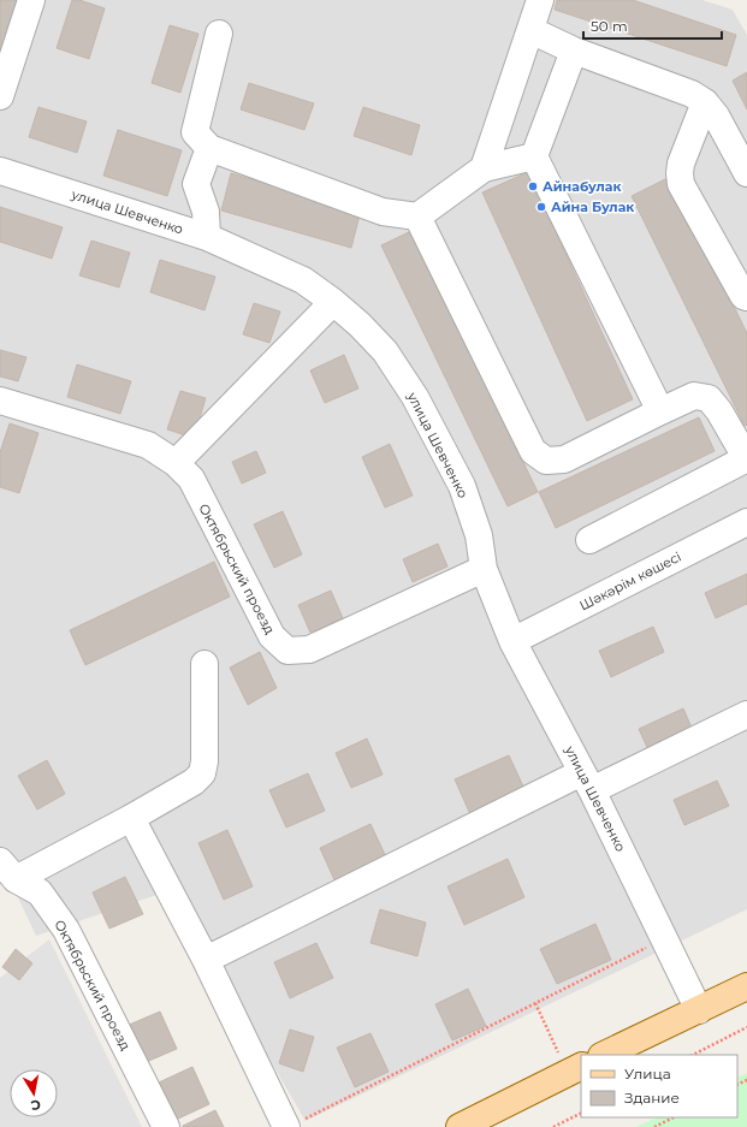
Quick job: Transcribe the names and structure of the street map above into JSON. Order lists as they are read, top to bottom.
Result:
{
  "streets": {
    "street": ["улица Шевченко", "Октябрьский проезд", "Шәкәрім көшесі"]
  },
  "crossings": [
    ["улица Шевченко", "Октябрьский проезд"],
    ["улица Шевченко", "Шәкәрім көшесі"]
  ],
  "places": ["Айнабулак", "Айна Булак"],
  "legend": ["Улица", "Здание"],
  "scale_bar": "50 m",
  "north": "bottom"
}
